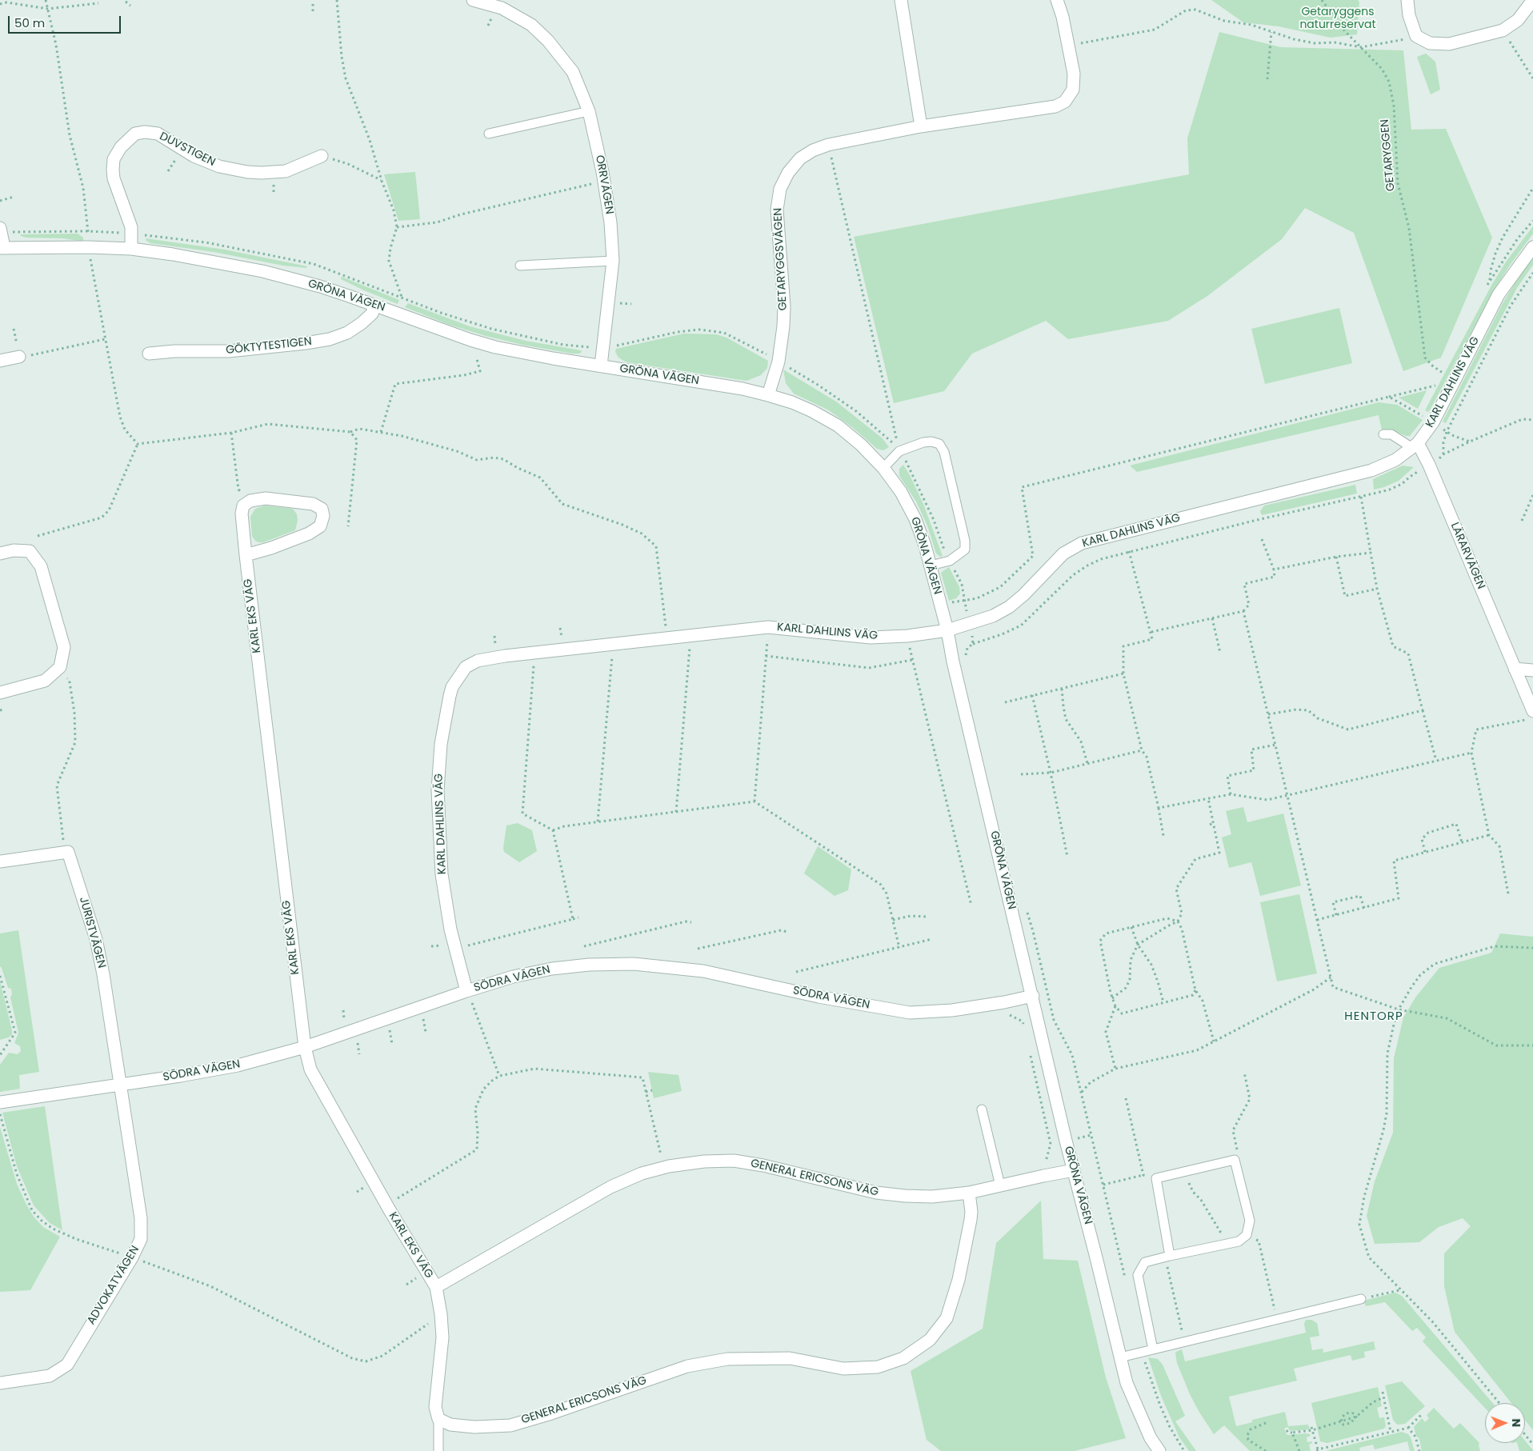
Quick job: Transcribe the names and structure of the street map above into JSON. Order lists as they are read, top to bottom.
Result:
{
  "streets": {
    "street": [
      "DUVSTIGEN",
      "ORRVÄGEN",
      "GETARYGGSVÄGEN",
      "GRÖNA VÄGEN",
      "GÖKTYTESTIGEN",
      "KARL DAHLINS VÄG",
      "LÄRARVÄGEN",
      "KARL EKS VÄG",
      "JURISTVÄGEN",
      "SÖDRA VÄGEN",
      "GENERAL ERICSONS VÄG",
      "ADVOKATVÄGEN"
    ],
    "path": ["GETARYGGEN"]
  },
  "crossings": [
    ["DUVSTIGEN", "GRÖNA VÄGEN"],
    ["ORRVÄGEN", "GRÖNA VÄGEN"],
    ["GETARYGGSVÄGEN", "GRÖNA VÄGEN"],
    ["GRÖNA VÄGEN", "GÖKTYTESTIGEN"],
    ["GRÖNA VÄGEN", "KARL DAHLINS VÄG"],
    ["GRÖNA VÄGEN", "SÖDRA VÄGEN"],
    ["GRÖNA VÄGEN", "GENERAL ERICSONS VÄG"],
    ["KARL DAHLINS VÄG", "LÄRARVÄGEN"],
    ["KARL DAHLINS VÄG", "SÖDRA VÄGEN"],
    ["KARL EKS VÄG", "SÖDRA VÄGEN"],
    ["KARL EKS VÄG", "GENERAL ERICSONS VÄG"],
    ["JURISTVÄGEN", "SÖDRA VÄGEN"],
    ["JURISTVÄGEN", "ADVOKATVÄGEN"],
    ["SÖDRA VÄGEN", "ADVOKATVÄGEN"]
  ],
  "districts": ["HENTORP"],
  "parks": ["Getaryggens naturreservat"],
  "scale_bar": "50 m",
  "north": "right"
}
